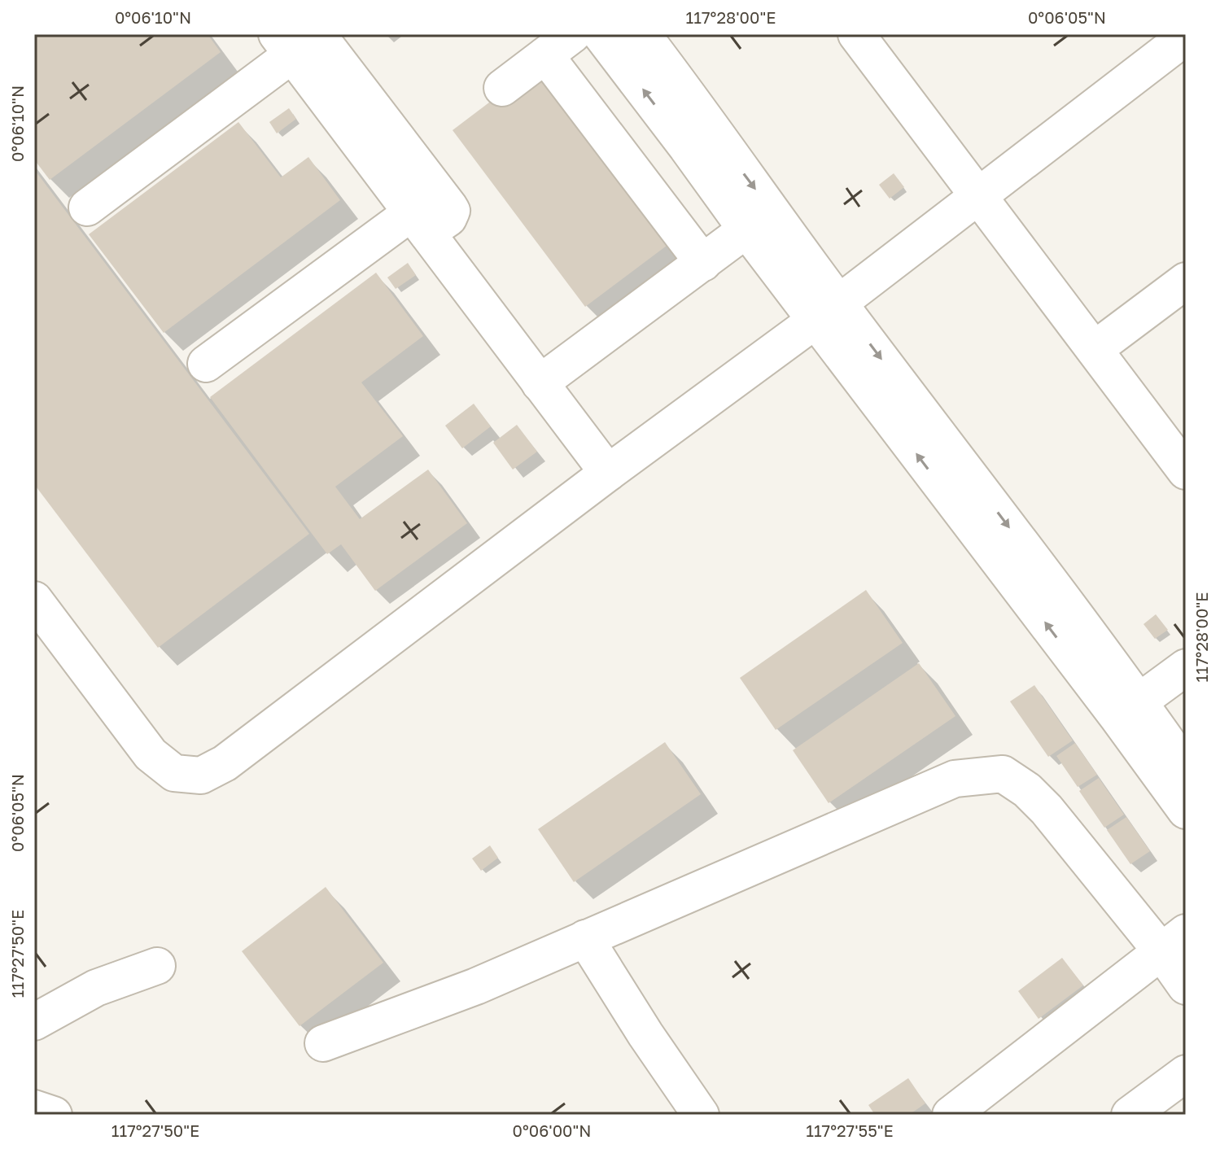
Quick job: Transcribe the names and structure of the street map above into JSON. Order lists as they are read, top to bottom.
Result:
{
  "coordinates": [
    "0°06'10\"N",
    "117°28'00\"E",
    "0°06'05\"N",
    "117°27'50\"E",
    "0°06'00\"N",
    "117°27'55\"E"
  ]
}
